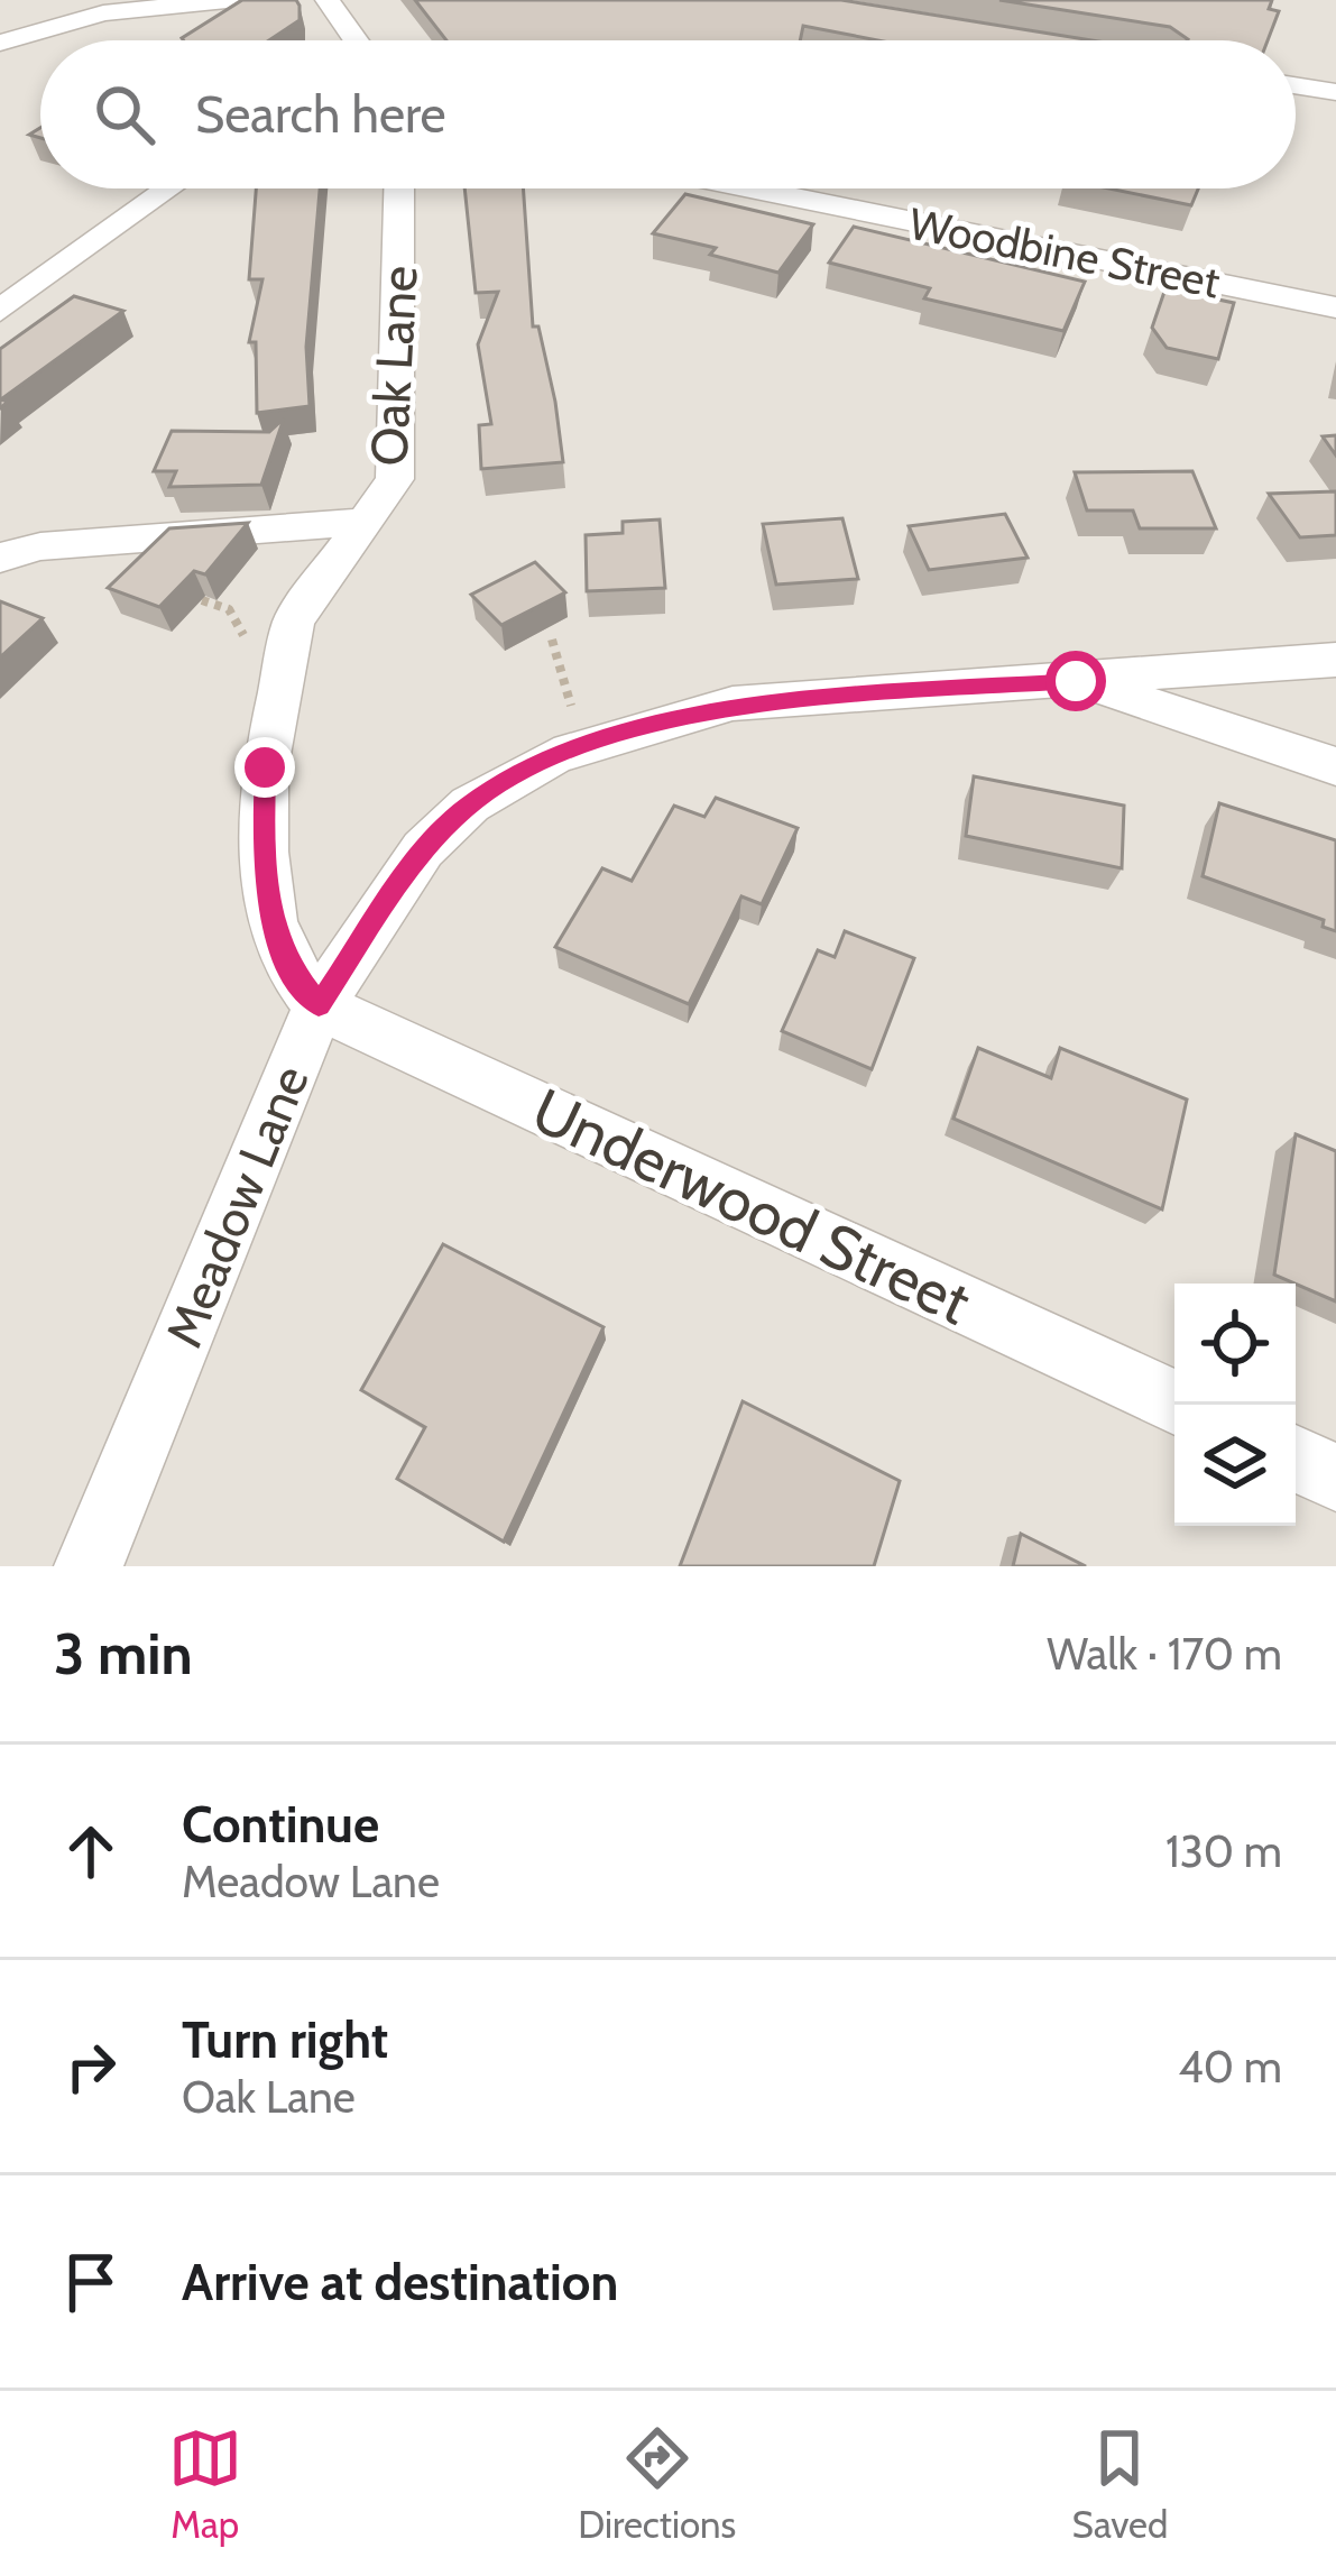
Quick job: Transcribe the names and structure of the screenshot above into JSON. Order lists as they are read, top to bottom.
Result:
{
  "streets": {
    "street": [
      "Woodbine Street",
      "Oak Lane",
      "Meadow Lane",
      "Underwood Street"
    ]
  },
  "crossings": [
    ["Oak Lane", "Meadow Lane"],
    ["Oak Lane", "Underwood Street"],
    ["Meadow Lane", "Underwood Street"]
  ],
  "page": {
    "search": "Search here",
    "heading": ["3 min", "Walk · 170 m"],
    "list": [
      ["Continue", "Meadow Lane", "130 m"],
      ["Turn right", "Oak Lane", "40 m"],
      "Arrive at destination"
    ],
    "nav": ["Map", "Directions", "Saved"]
  }
}
